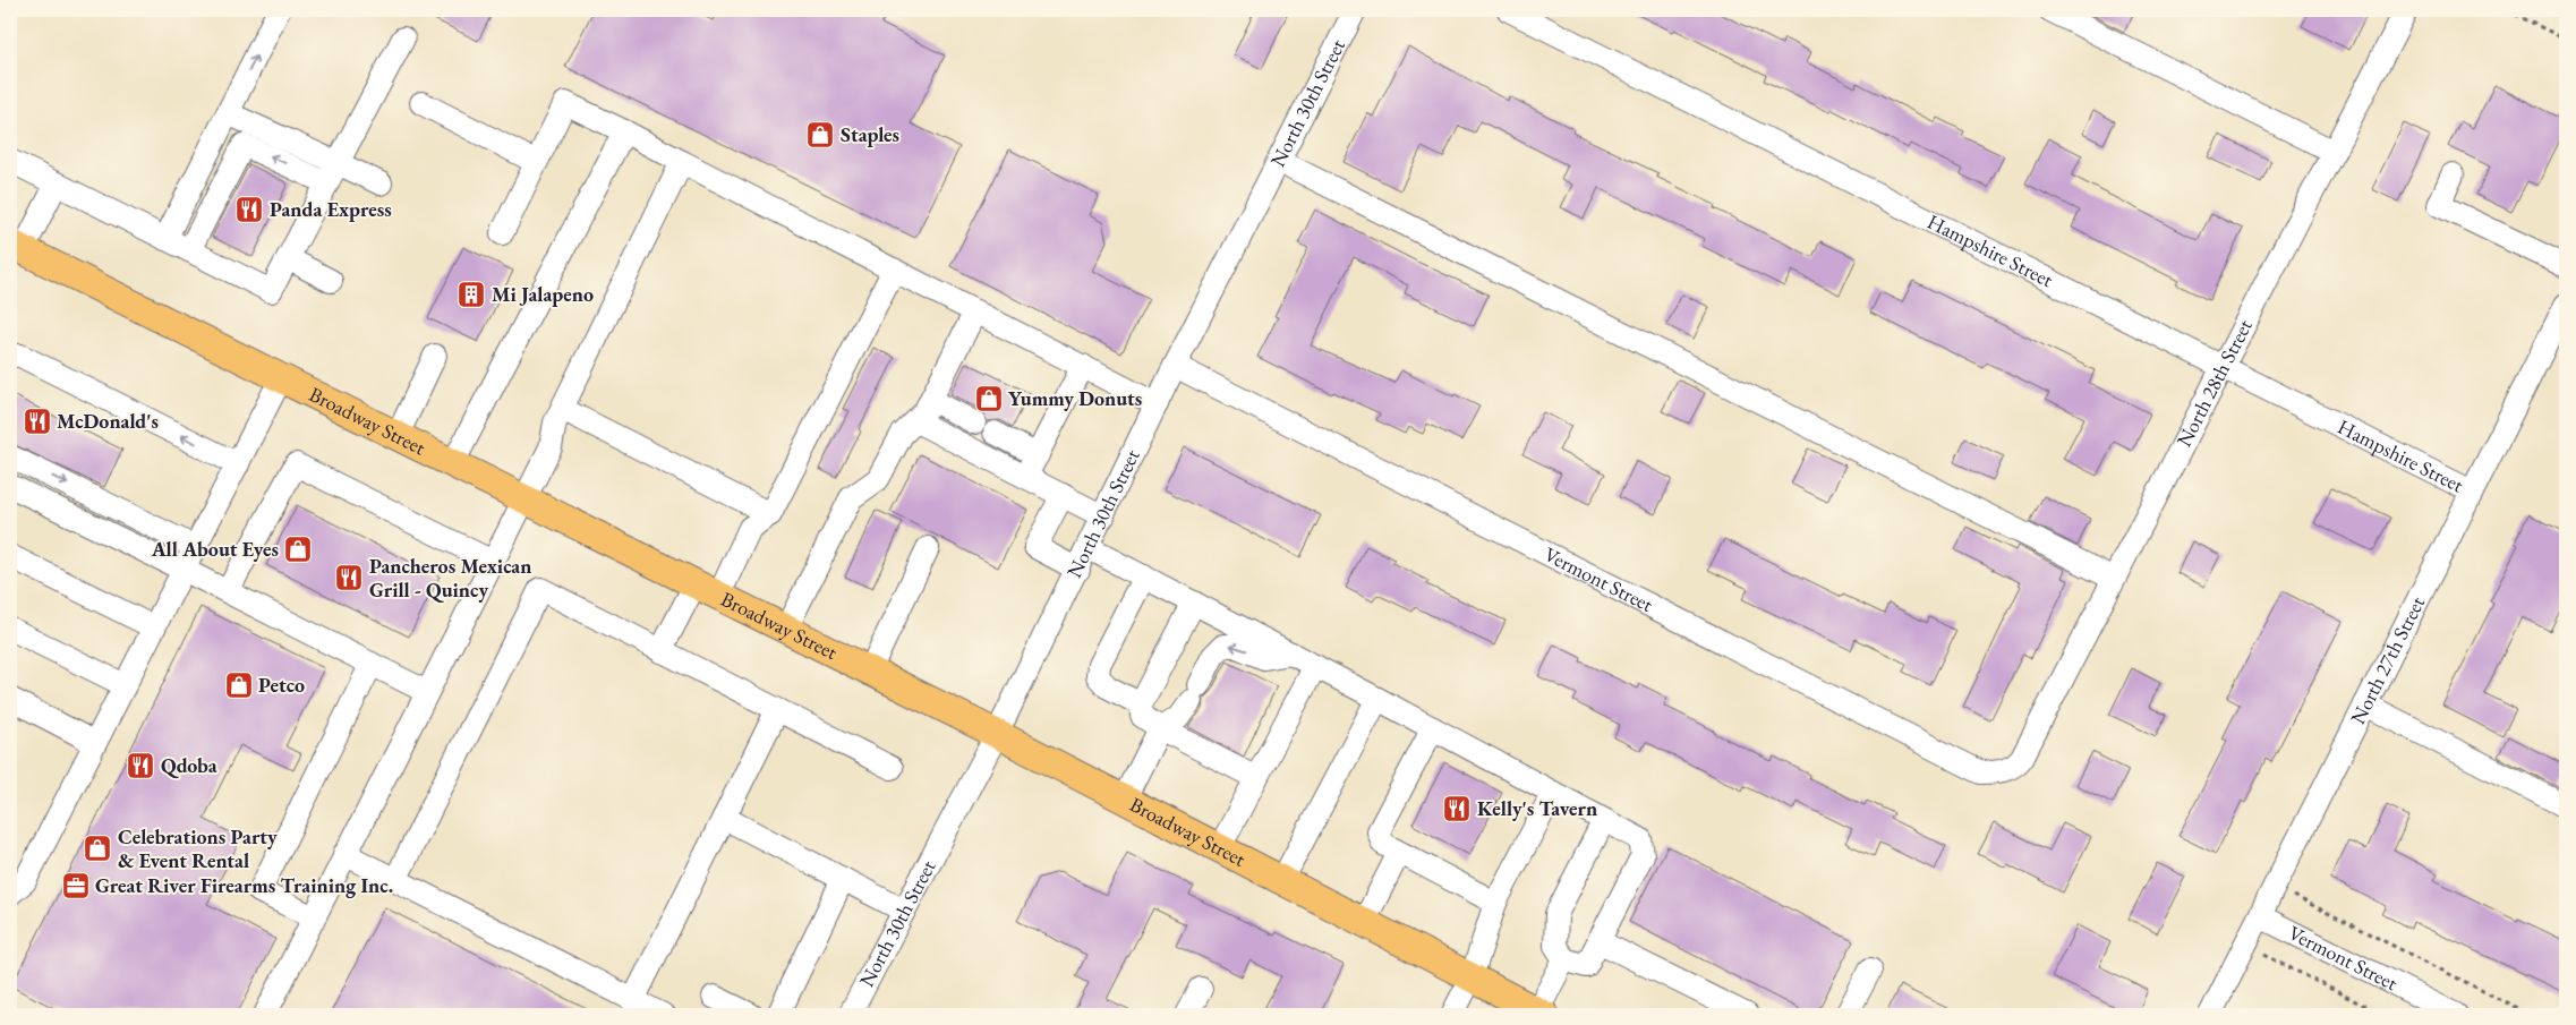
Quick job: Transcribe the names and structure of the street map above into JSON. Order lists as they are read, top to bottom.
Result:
{
  "streets": {
    "main road": ["Broadway Street"],
    "street": [
      "North 30th Street",
      "Hampshire Street",
      "North 28th Street",
      "Vermont Street",
      "North 27th Street"
    ]
  },
  "crossings": [
    ["North 30th Street", "Broadway Street"],
    ["North 30th Street", "Vermont Street"],
    ["Hampshire Street", "North 28th Street"],
    ["Hampshire Street", "North 27th Street"],
    ["North 28th Street", "Vermont Street"],
    ["Vermont Street", "North 27th Street"]
  ],
  "places": {
    "shop": [
      "Staples",
      "Yummy Donuts",
      "All About Eyes",
      "Petco",
      "Celebrations Party & Event Rental"
    ],
    "restaurant": [
      "Panda Express",
      "McDonald's",
      "Pancheros Mexican Grill - Quincy",
      "Qdoba",
      "Kelly's Tavern"
    ],
    "building": ["Mi Jalapeno"],
    "office": ["Great River Firearms Training Inc."]
  }
}
